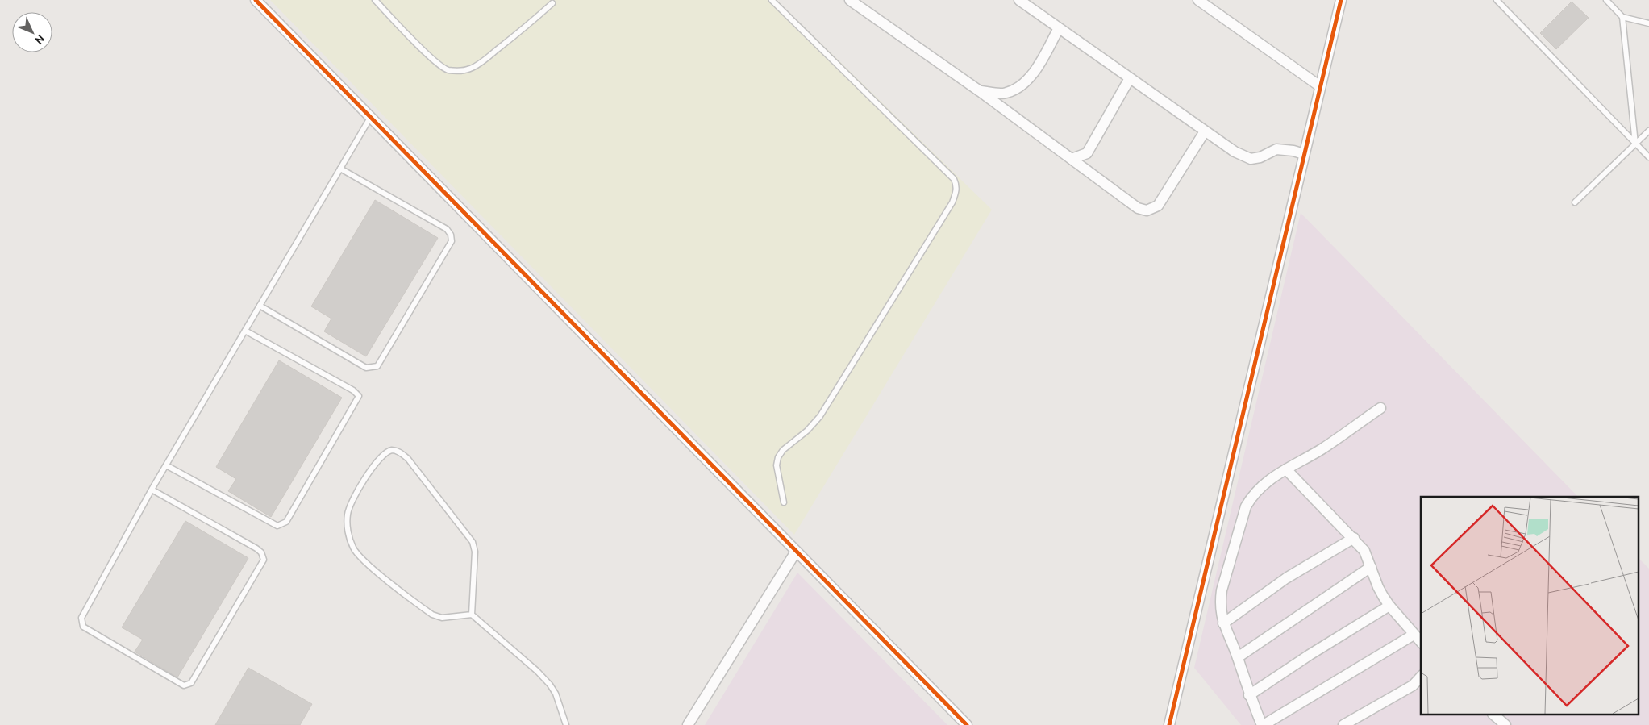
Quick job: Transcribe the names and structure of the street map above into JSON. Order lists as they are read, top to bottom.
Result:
{
  "north": "bottom right"
}
